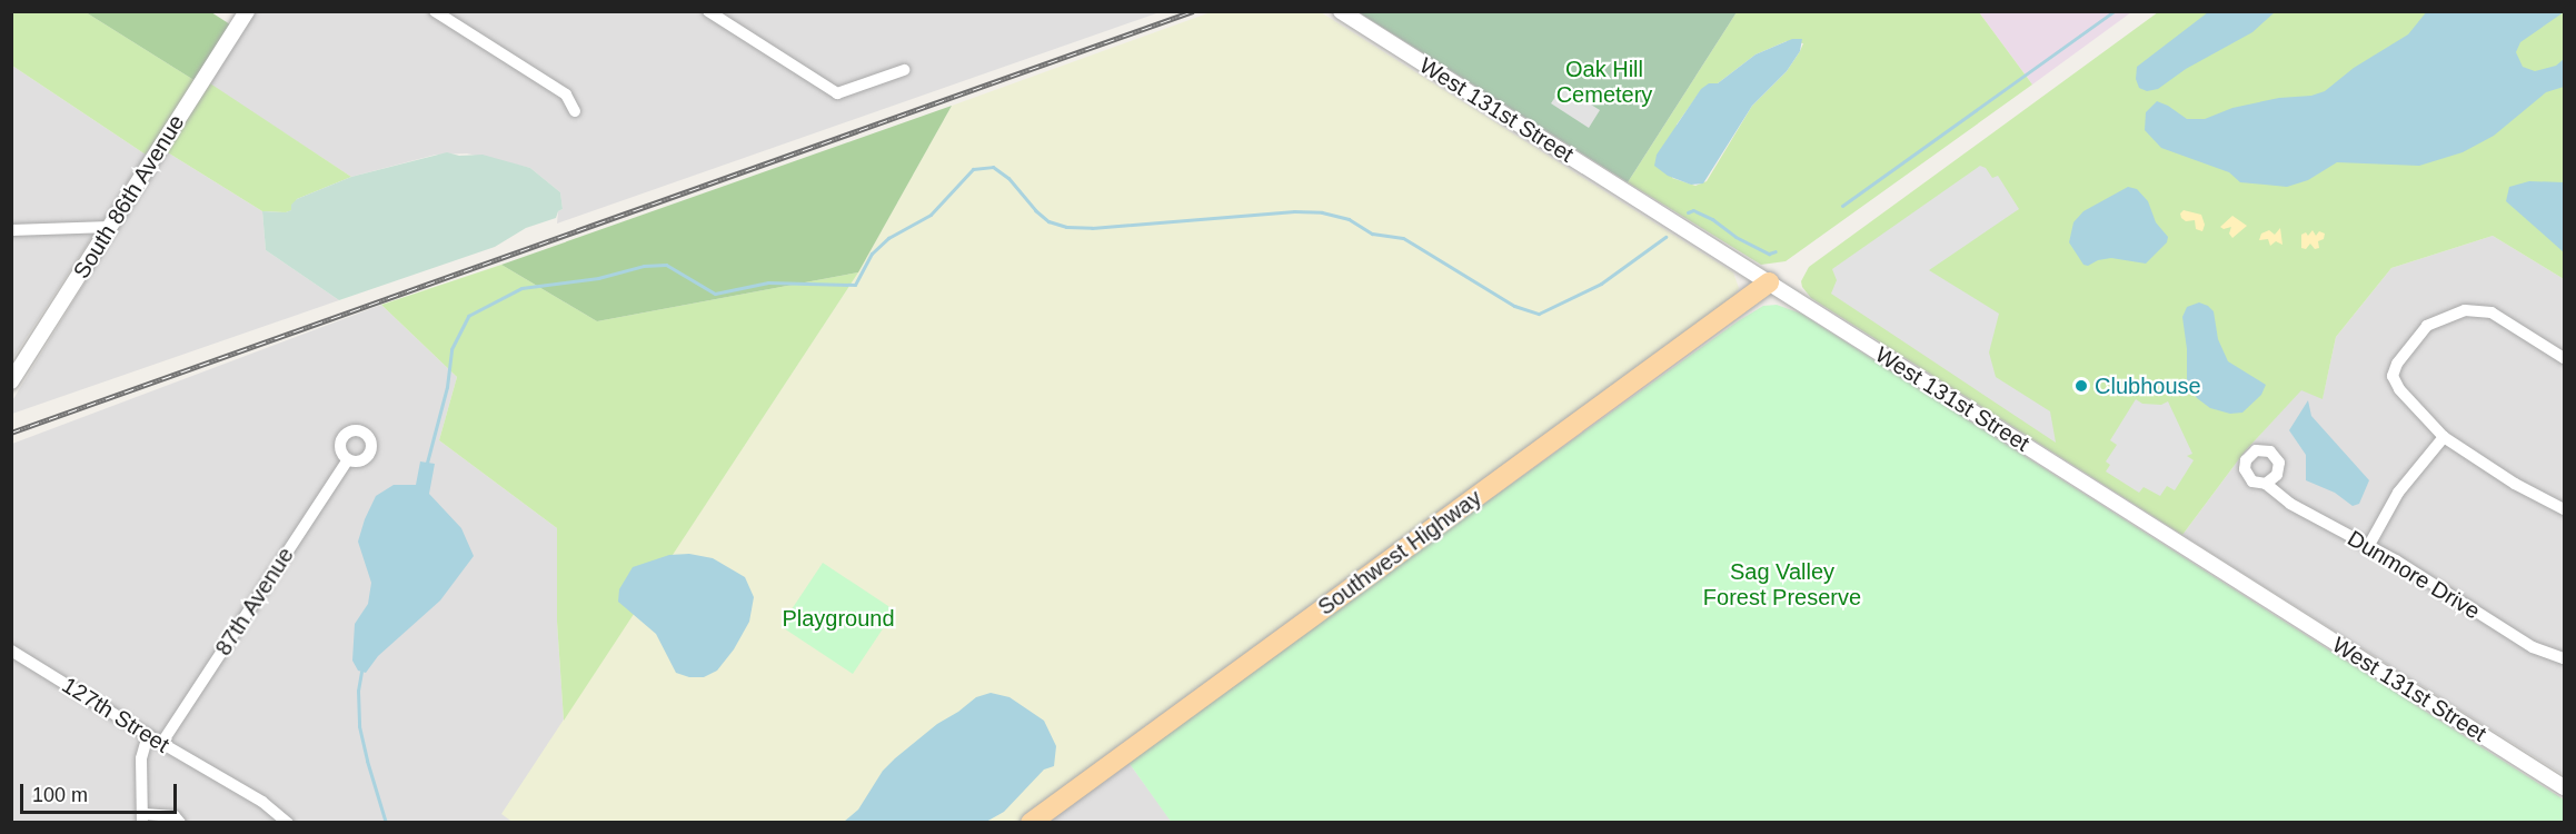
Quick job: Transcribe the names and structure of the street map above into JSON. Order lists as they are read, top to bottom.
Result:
{
  "streets": {
    "main road": ["Southwest Highway"],
    "street": [
      "West 131st Street",
      "South 86th Avenue",
      "Dunmore Drive",
      "87th Avenue",
      "127th Street"
    ]
  },
  "crossings": [
    ["West 131st Street", "Southwest Highway"],
    ["87th Avenue", "127th Street"]
  ],
  "parks": ["Oak Hill Cemetery", "Sag Valley Forest Preserve", "Playground"],
  "places": ["Clubhouse"],
  "scale_bar": "100 m"
}
